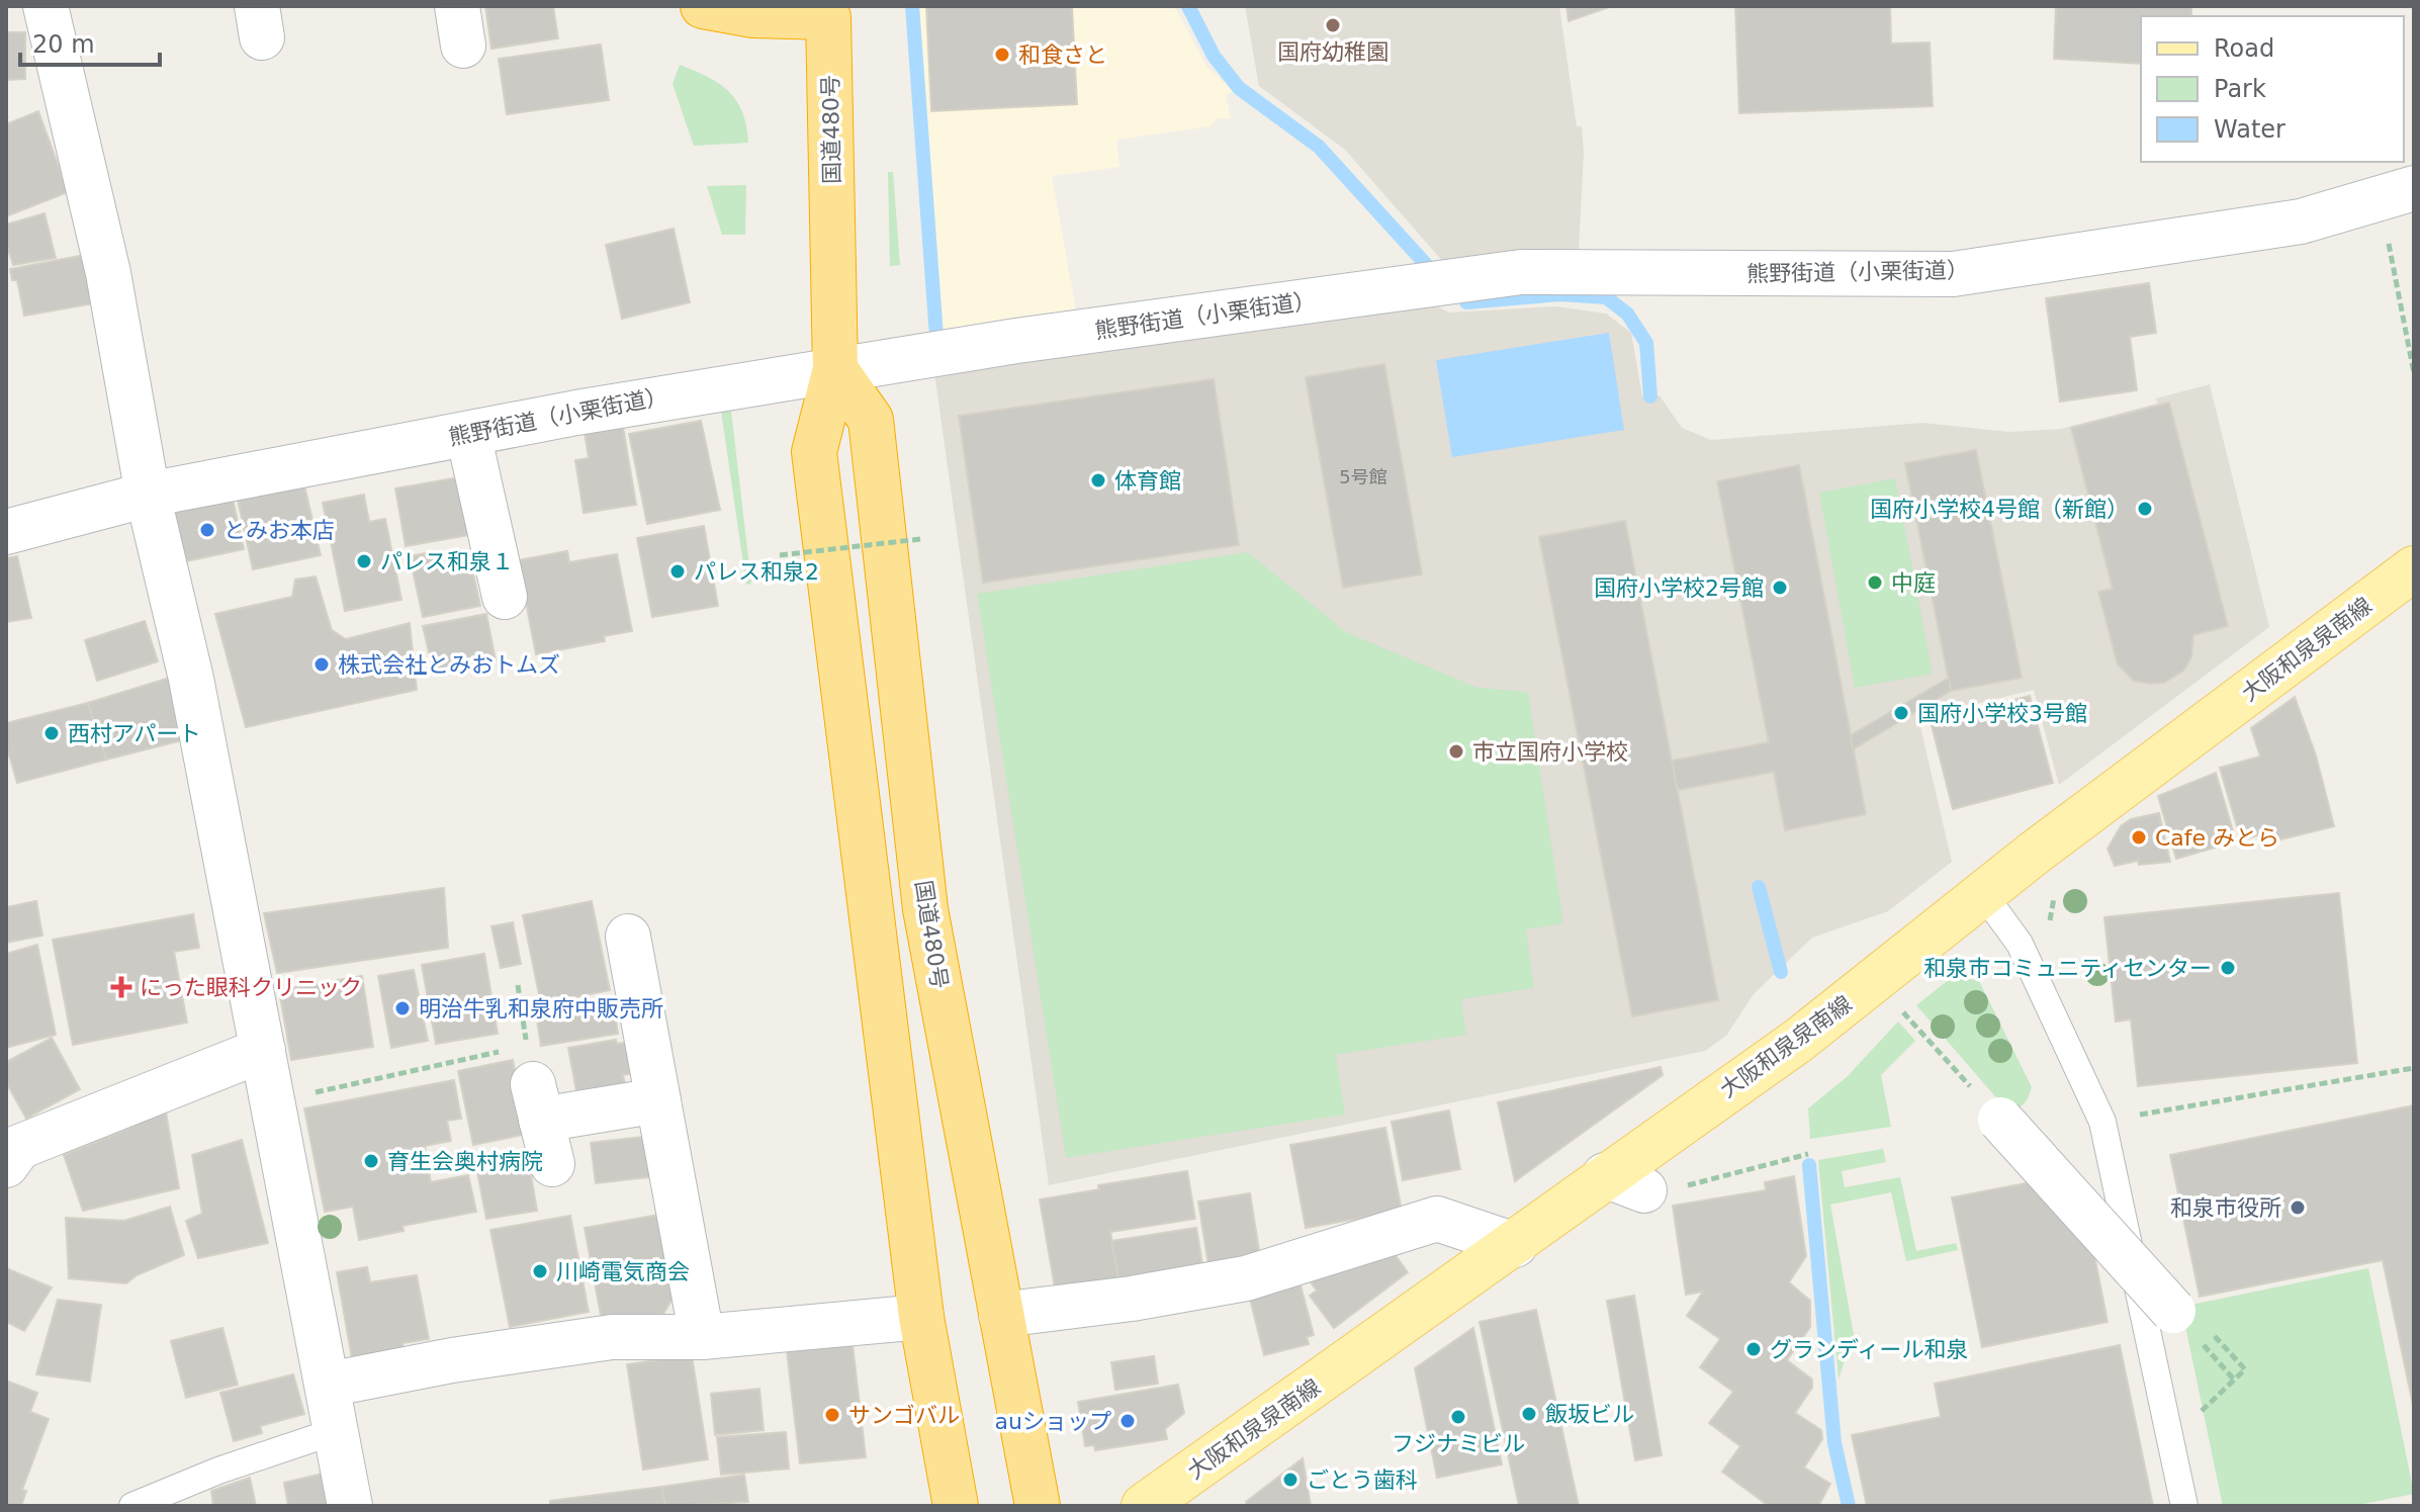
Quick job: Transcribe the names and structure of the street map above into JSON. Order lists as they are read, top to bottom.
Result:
{
  "streets": {
    "highway": ["国道480号"],
    "main road": ["大阪和泉泉南線"],
    "street": ["熊野街道（小栗街道）"]
  },
  "crossings": [
    ["国道480号", "熊野街道（小栗街道）"]
  ],
  "places": {
    "other": [
      "国府幼稚園",
      "和食さと",
      "体育館",
      "国府小学校4号館（新館）",
      "とみお本店",
      "パレス和泉１",
      "パレス和泉2",
      "中庭",
      "国府小学校2号館",
      "株式会社とみおトムズ",
      "国府小学校3号館",
      "西村アパート",
      "市立国府小学校",
      "Cafe みとら",
      "和泉市コミュニティセンター",
      "明治牛乳和泉府中販売所",
      "育生会奥村病院",
      "和泉市役所",
      "川崎電気商会",
      "グランディール和泉",
      "飯坂ビル",
      "サンゴバル",
      "フジナミビル",
      "auショップ",
      "ごとう歯科"
    ],
    "health": ["にった眼科クリニック"]
  },
  "house_numbers": ["5号館"],
  "legend": ["Road", "Park", "Water"],
  "scale_bar": "20 m"
}
